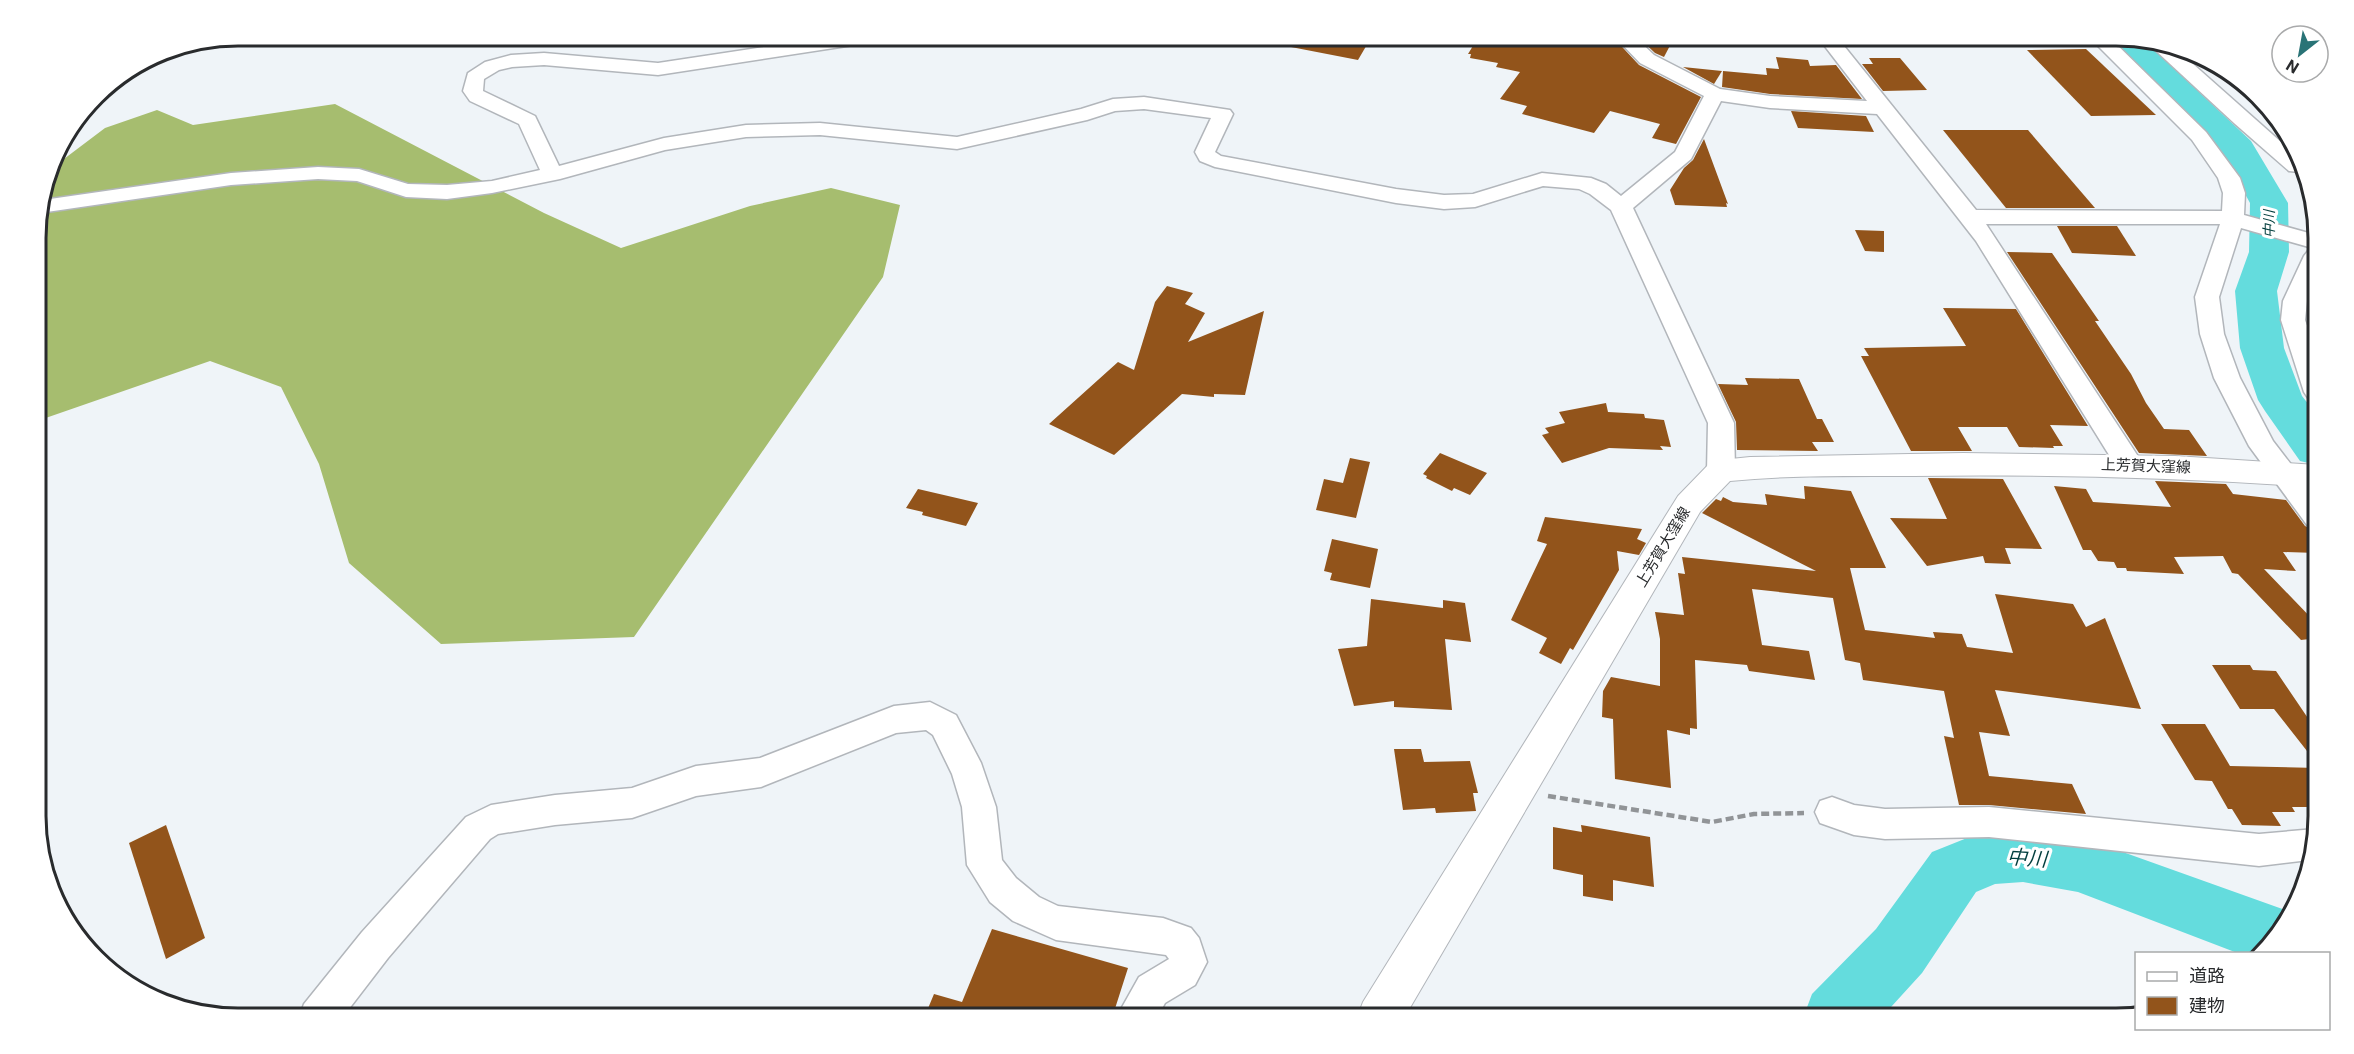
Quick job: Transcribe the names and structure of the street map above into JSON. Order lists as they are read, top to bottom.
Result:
{
  "streets": {
    "main road": ["上芳賀大窪線"]
  },
  "water": ["中川"],
  "legend": ["道路", "建物"],
  "north": "bottom left"
}
